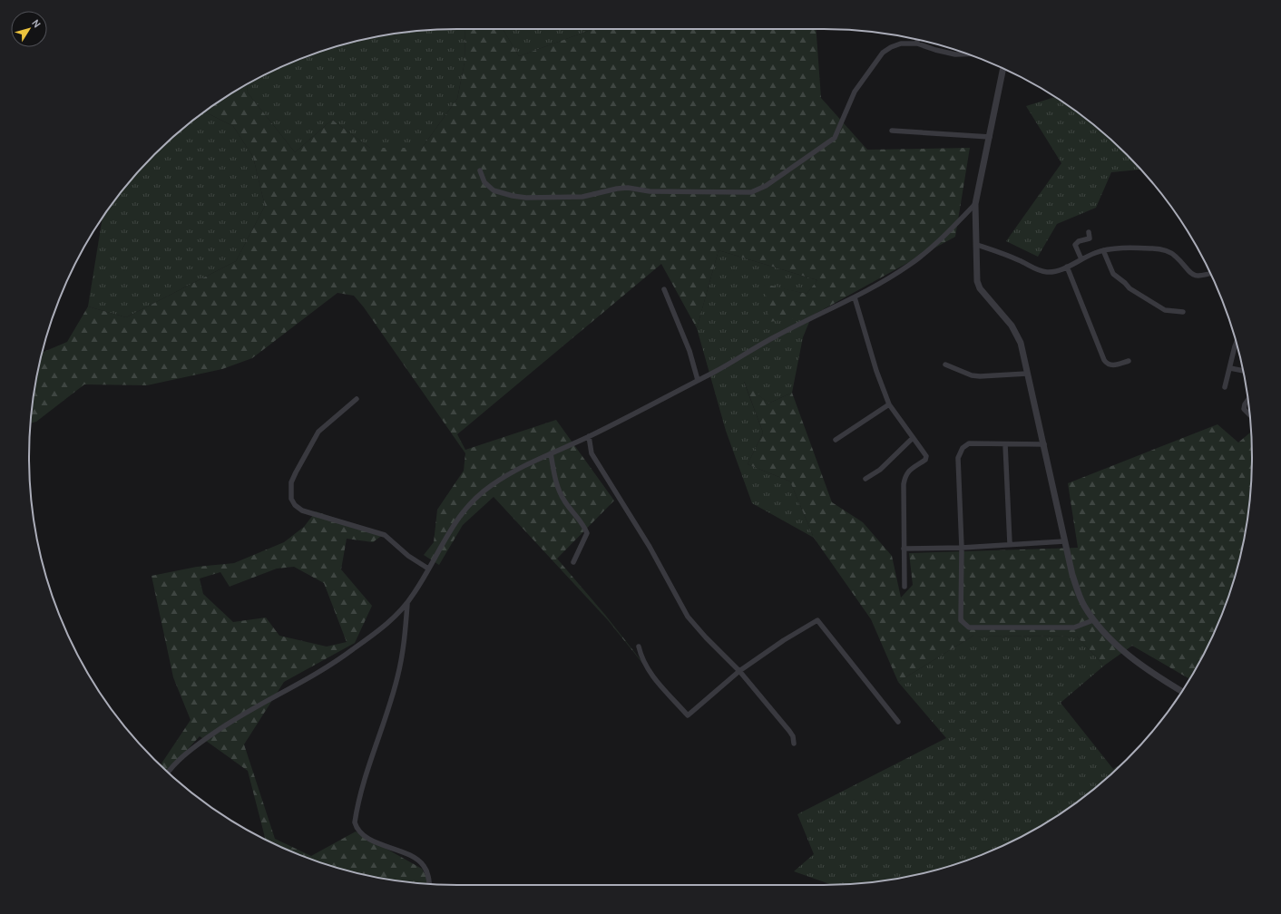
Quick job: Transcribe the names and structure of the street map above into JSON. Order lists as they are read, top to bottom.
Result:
{
  "north": "top right"
}
